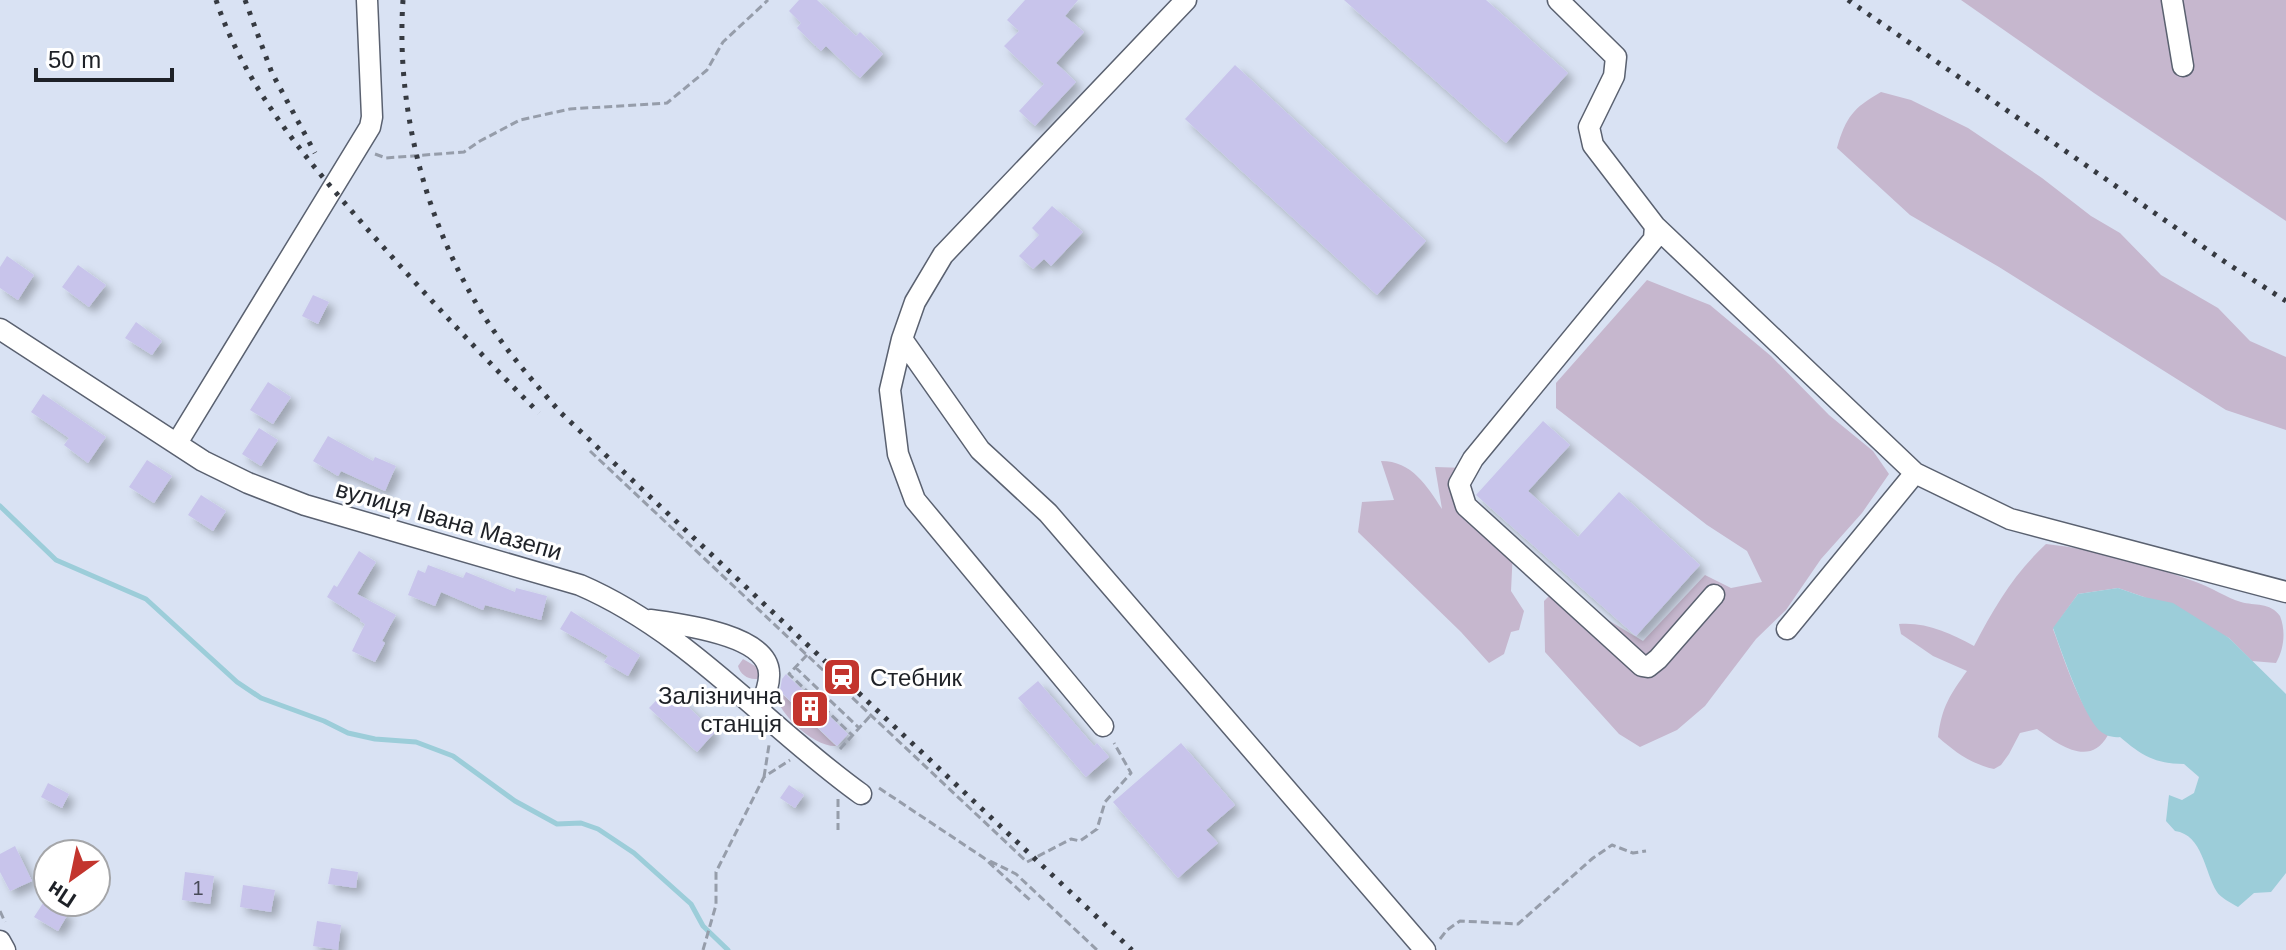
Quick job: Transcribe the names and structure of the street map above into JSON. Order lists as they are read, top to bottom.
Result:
{
  "streets": {
    "street": ["вулиця Івана Мазепи"]
  },
  "places": {
    "station": ["Стебник"],
    "building": ["Залізнична станція"]
  },
  "house_numbers": ["1"],
  "scale_bar": "50 m",
  "north": "bottom left"
}
